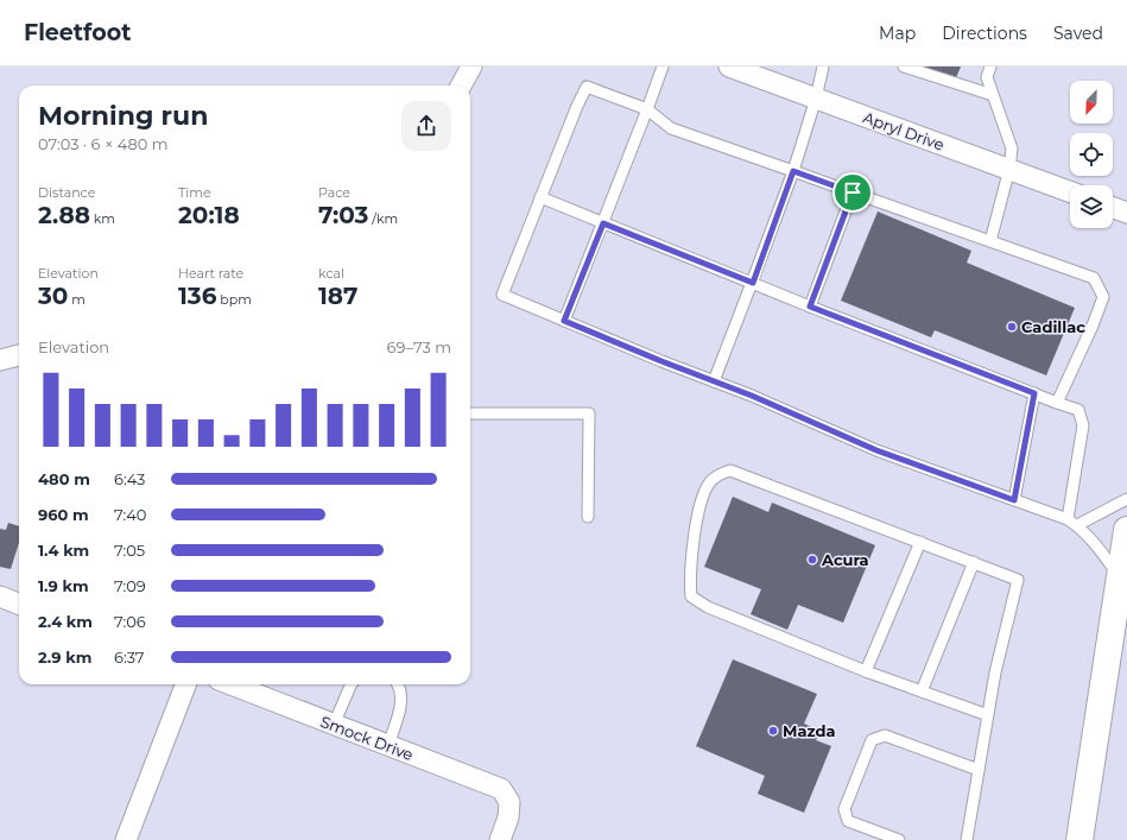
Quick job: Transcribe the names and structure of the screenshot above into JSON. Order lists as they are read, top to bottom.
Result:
{
  "streets": {
    "street": ["Apryl Drive", "Smock Drive"]
  },
  "places": ["Cadillac", "Acura", "Mazda"],
  "north": "bottom left",
  "page": {
    "header": "Fleetfoot",
    "nav": ["Map", "Directions", "Saved"],
    "heading": ["Morning run", "07:03 · 6 × 480 m"],
    "stats": [
      ["Distance", "2.88 km"],
      ["Time", "20:18"],
      ["Pace", "7:03 /km"],
      ["Elevation", "30 m"],
      ["Heart rate", "136 bpm"],
      ["kcal", "187"]
    ],
    "chart": ["Elevation", "69–73 m"],
    "list": [
      {
        "name": "480 m",
        "note": "6:43"
      },
      {
        "name": "960 m",
        "note": "7:40"
      },
      {
        "name": "1.4 km",
        "note": "7:05"
      },
      {
        "name": "1.9 km",
        "note": "7:09"
      },
      {
        "name": "2.4 km",
        "note": "7:06"
      },
      {
        "name": "2.9 km",
        "note": "6:37"
      }
    ]
  }
}
